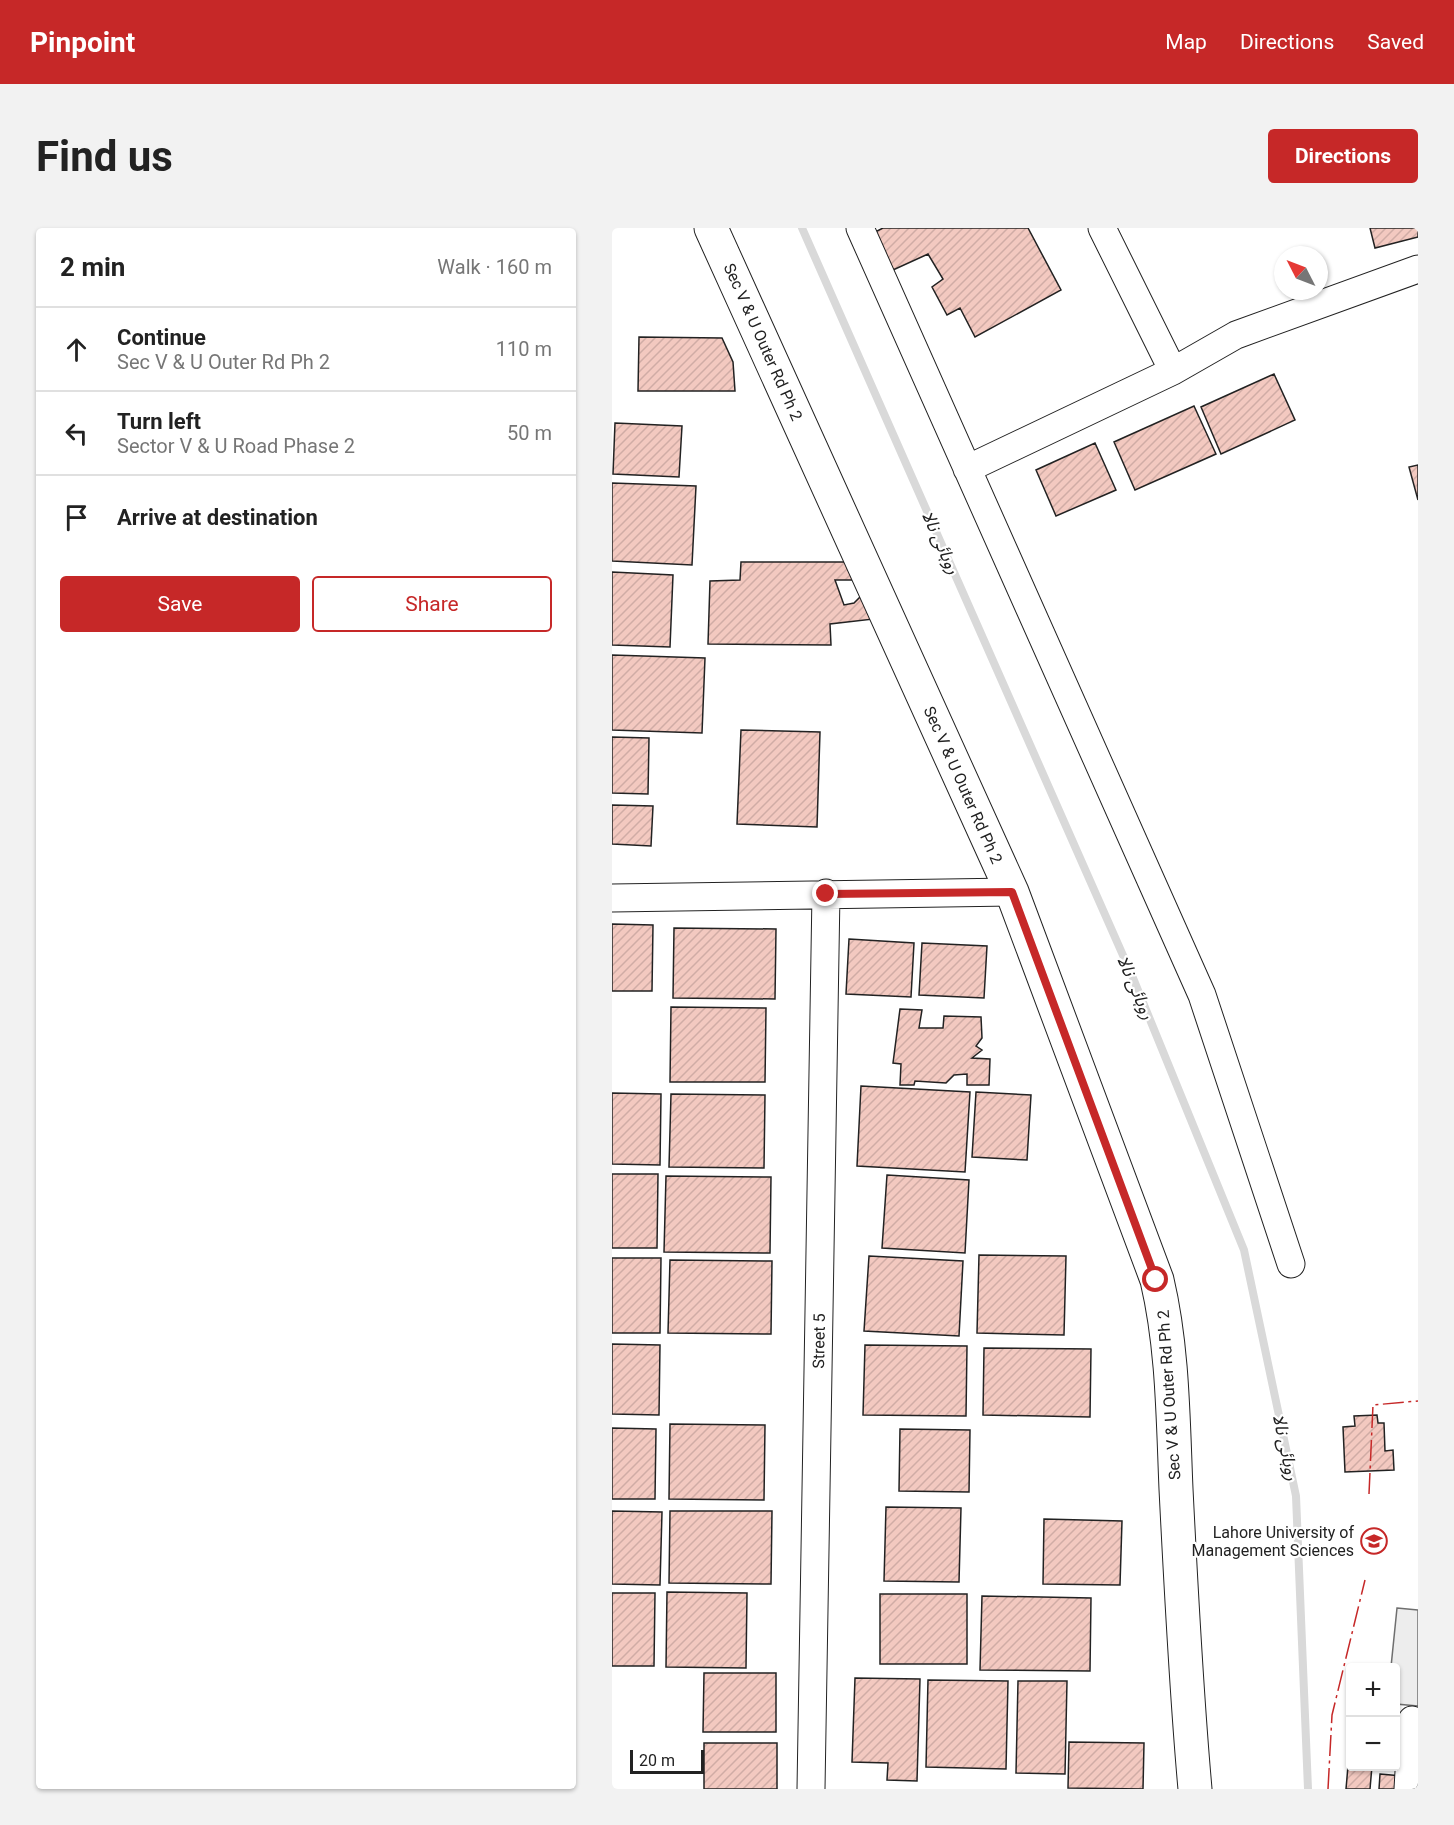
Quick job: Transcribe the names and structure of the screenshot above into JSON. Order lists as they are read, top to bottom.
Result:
{
  "streets": {
    "main road": ["Sec V & U Outer Rd Ph 2"],
    "street": ["Street 5"]
  },
  "water": ["روہائی نالا"],
  "places": {
    "school or university": ["Lahore University of Management Sciences"]
  },
  "scale_bar": "20 m",
  "north": "top left",
  "page": {
    "header": "Pinpoint",
    "nav": ["Map", "Directions", "Saved"],
    "buttons": [
      "Directions",
      ["Save", "Share"]
    ],
    "title": "Find us",
    "heading": ["2 min", "Walk · 160 m"],
    "list": [
      ["Continue", "Sec V & U Outer Rd Ph 2", "110 m"],
      ["Turn left", "Sector V & U Road Phase 2", "50 m"],
      "Arrive at destination"
    ],
    "map_buttons": ["+", "−"],
    "scale": "20 m"
  }
}
